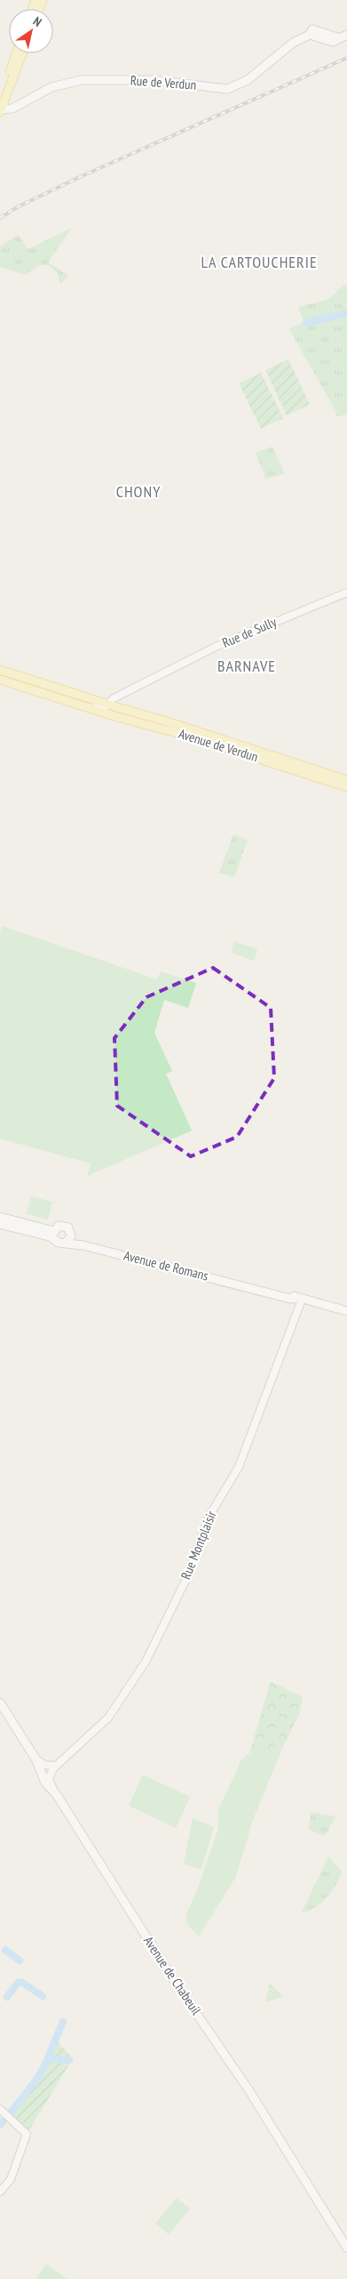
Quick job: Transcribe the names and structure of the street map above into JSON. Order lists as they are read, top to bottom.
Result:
{
  "streets": {
    "main road": [
      "Rue de Verdun",
      "Avenue de Verdun",
      "Avenue de Romans",
      "Avenue de Chabeuil"
    ],
    "street": ["Rue de Sully", "Rue Montplaisir"]
  },
  "crossings": [
    ["Rue de Sully", "Avenue de Verdun"],
    ["Avenue de Romans", "Rue Montplaisir"]
  ],
  "districts": ["LA CARTOUCHERIE", "CHONY", "BARNAVE"],
  "north": "top right"
}
